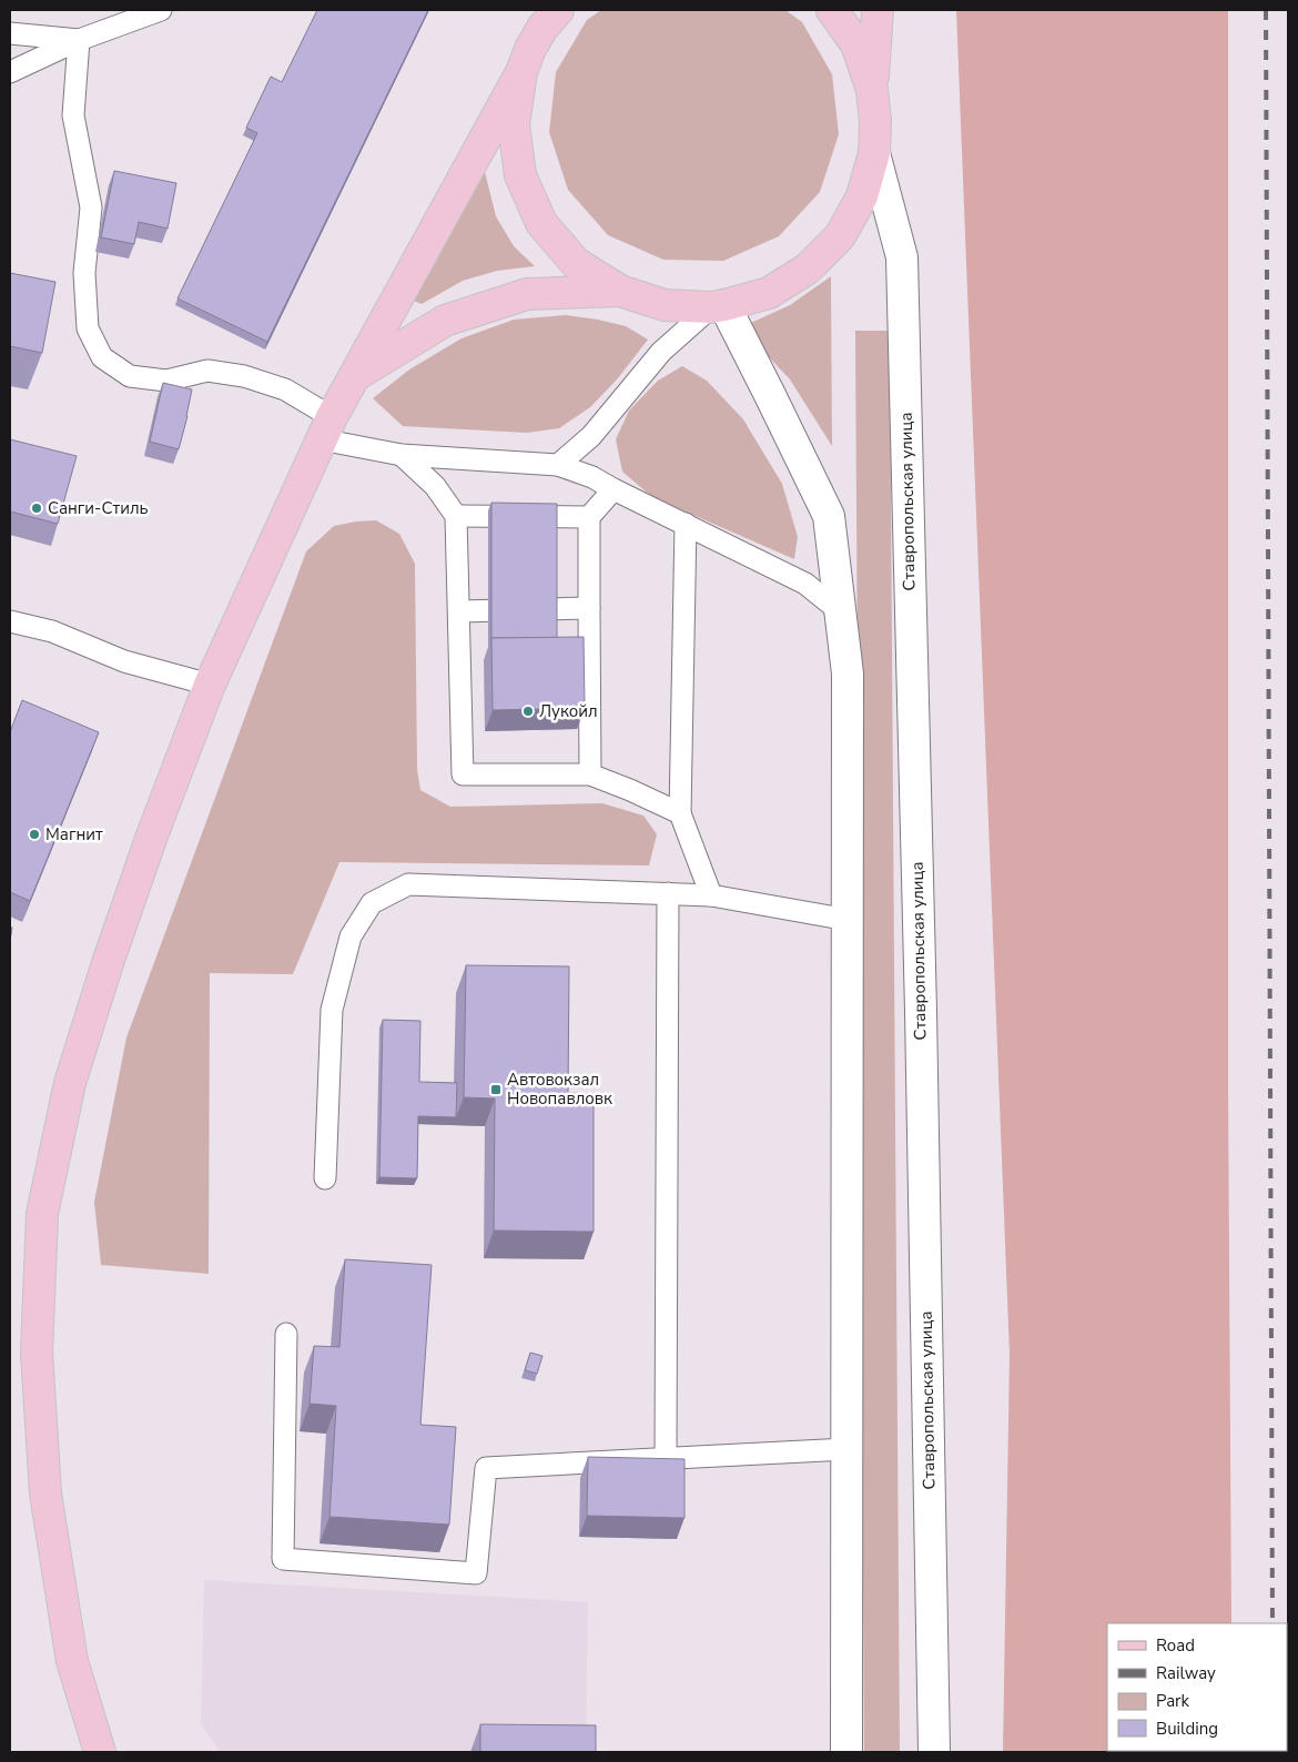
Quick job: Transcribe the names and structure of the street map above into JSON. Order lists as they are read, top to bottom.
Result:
{
  "streets": {
    "main road": ["Ставропольская улица"]
  },
  "places": {
    "other": ["Санги-Стиль", "Лукойл", "Магнит"],
    "transit": ["Автовокзал Новопавловк"]
  },
  "legend": [
    "Road",
    "Railway",
    "Park",
    "Building"
  ]
}
